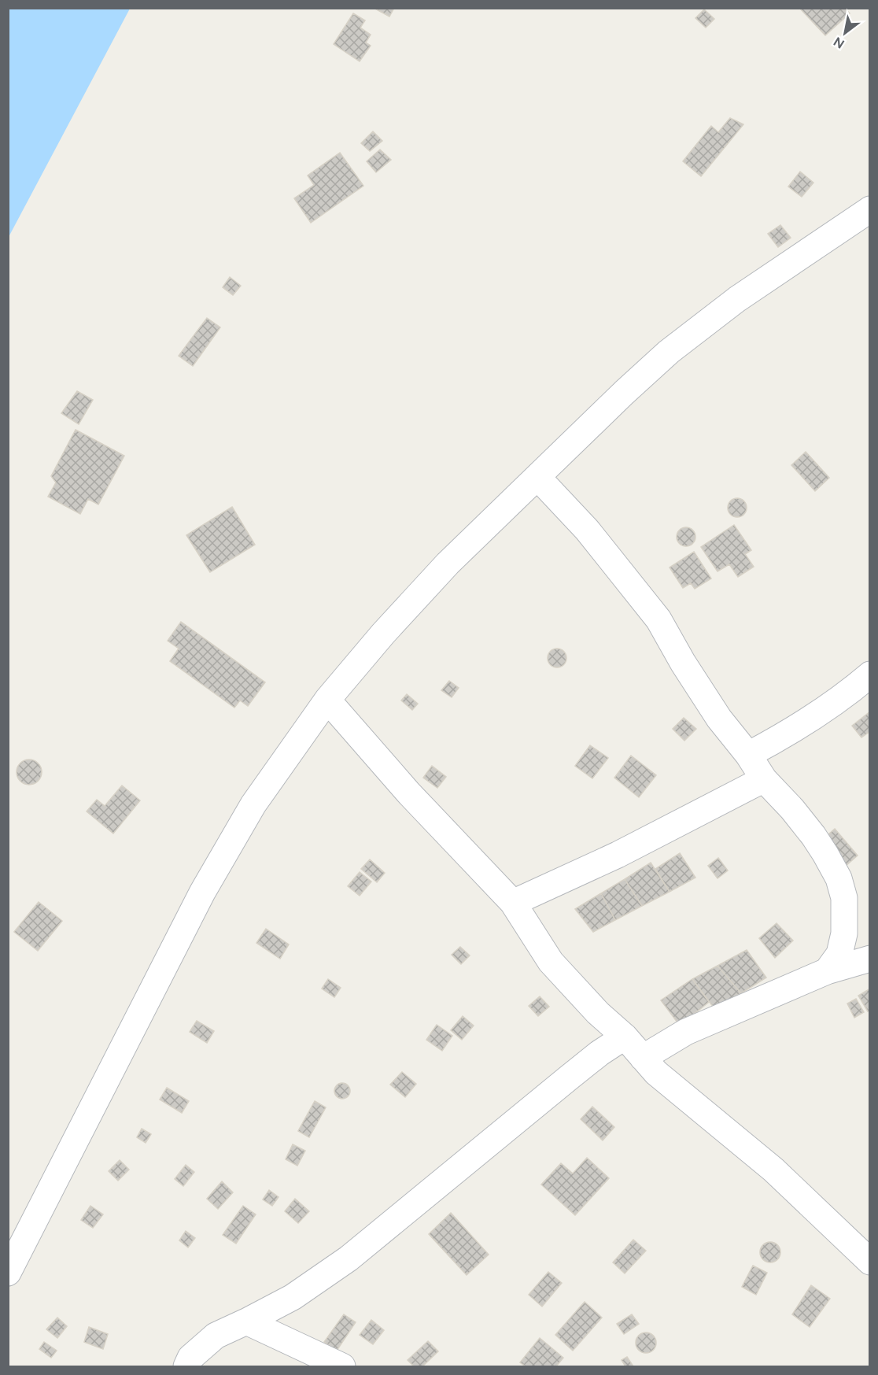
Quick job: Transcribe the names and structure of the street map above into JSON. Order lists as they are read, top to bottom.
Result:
{
  "north": "bottom left"
}
